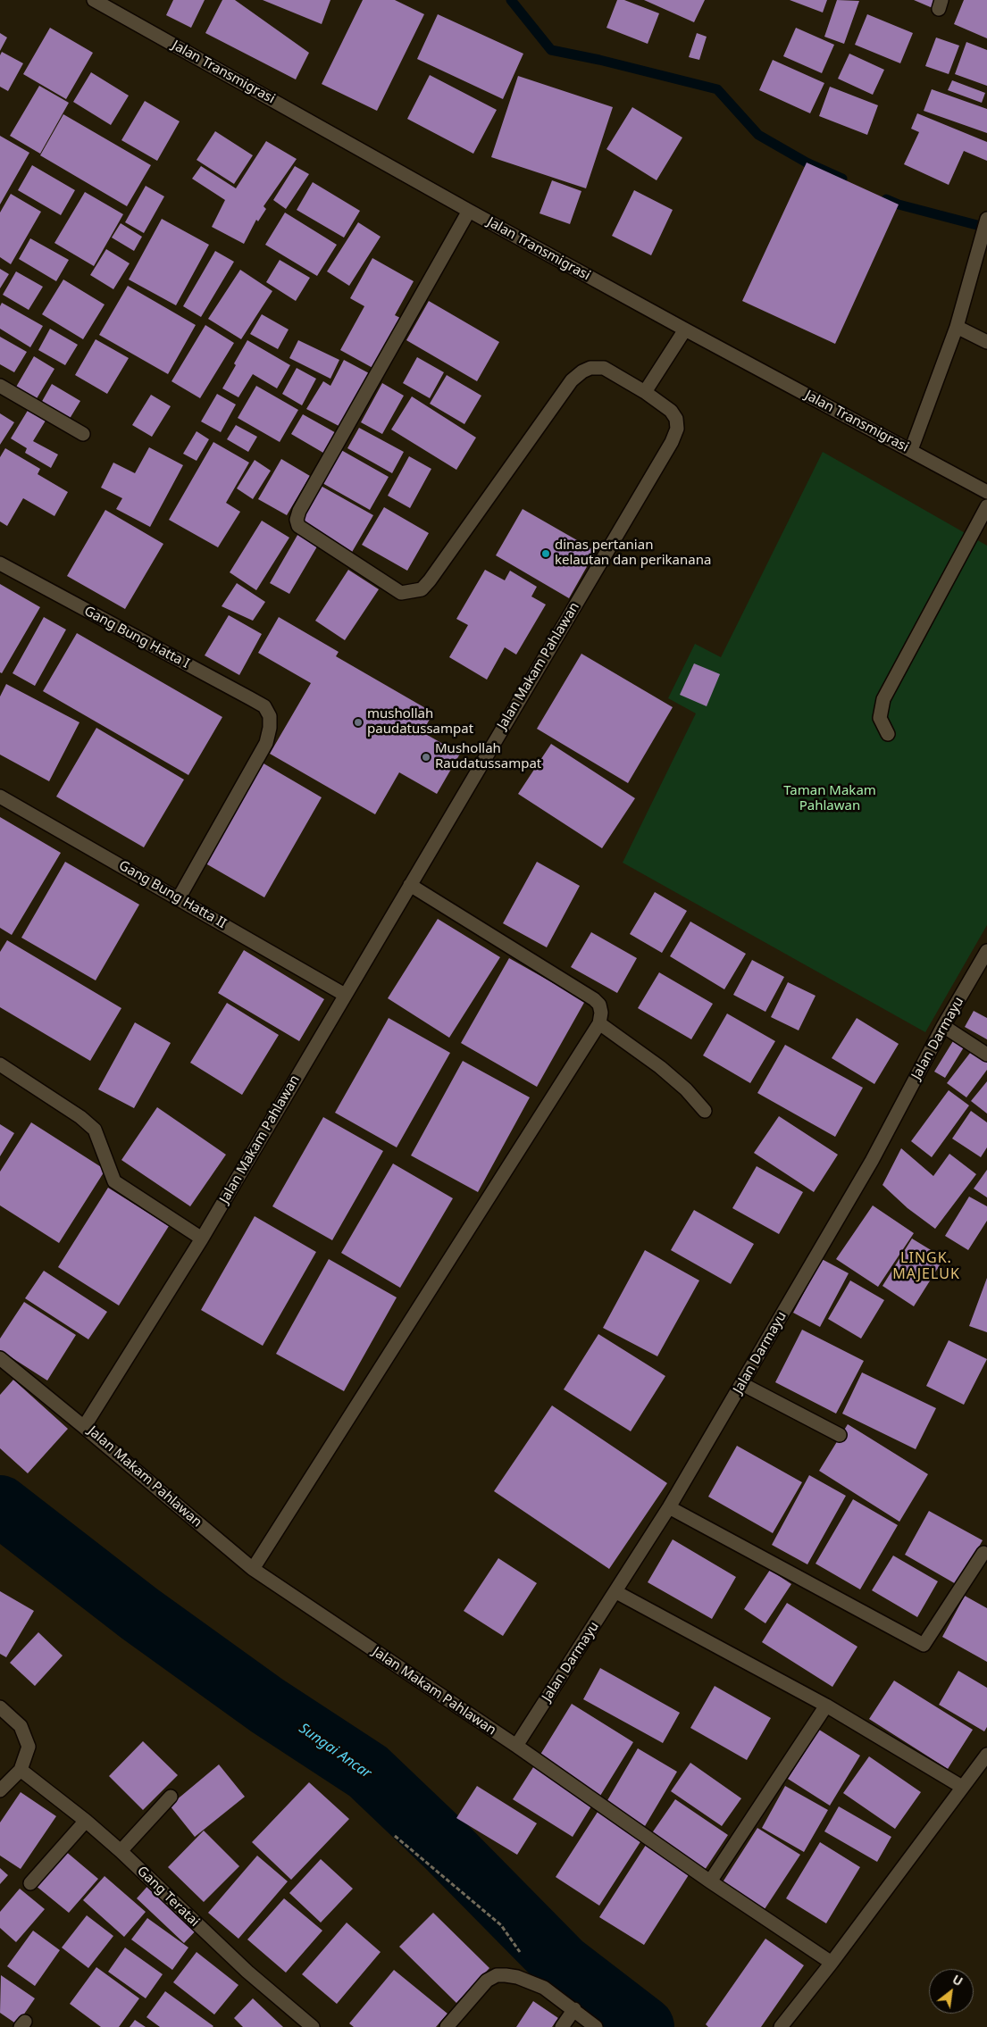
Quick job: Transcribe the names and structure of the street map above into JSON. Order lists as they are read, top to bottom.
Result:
{
  "streets": {
    "street": [
      "Jalan Transmigrasi",
      "Gang Bung Hatta I",
      "Jalan Makam Pahlawan",
      "Gang Bung Hatta II",
      "Jalan Darmayu",
      "Gang Teratai"
    ]
  },
  "crossings": [
    ["Jalan Transmigrasi", "Jalan Makam Pahlawan"],
    ["Gang Bung Hatta I", "Gang Bung Hatta II"],
    ["Jalan Makam Pahlawan", "Gang Bung Hatta II"],
    ["Jalan Makam Pahlawan", "Jalan Darmayu"]
  ],
  "districts": ["LINGK. MAJELUK"],
  "water": ["Sungai Ancar"],
  "parks": ["Taman Makam Pahlawan"],
  "places": ["dinas pertanian kelautan dan perikanana", "mushollah paudatussampat", "Mushollah Raudatussampat"],
  "north": "top right"
}
